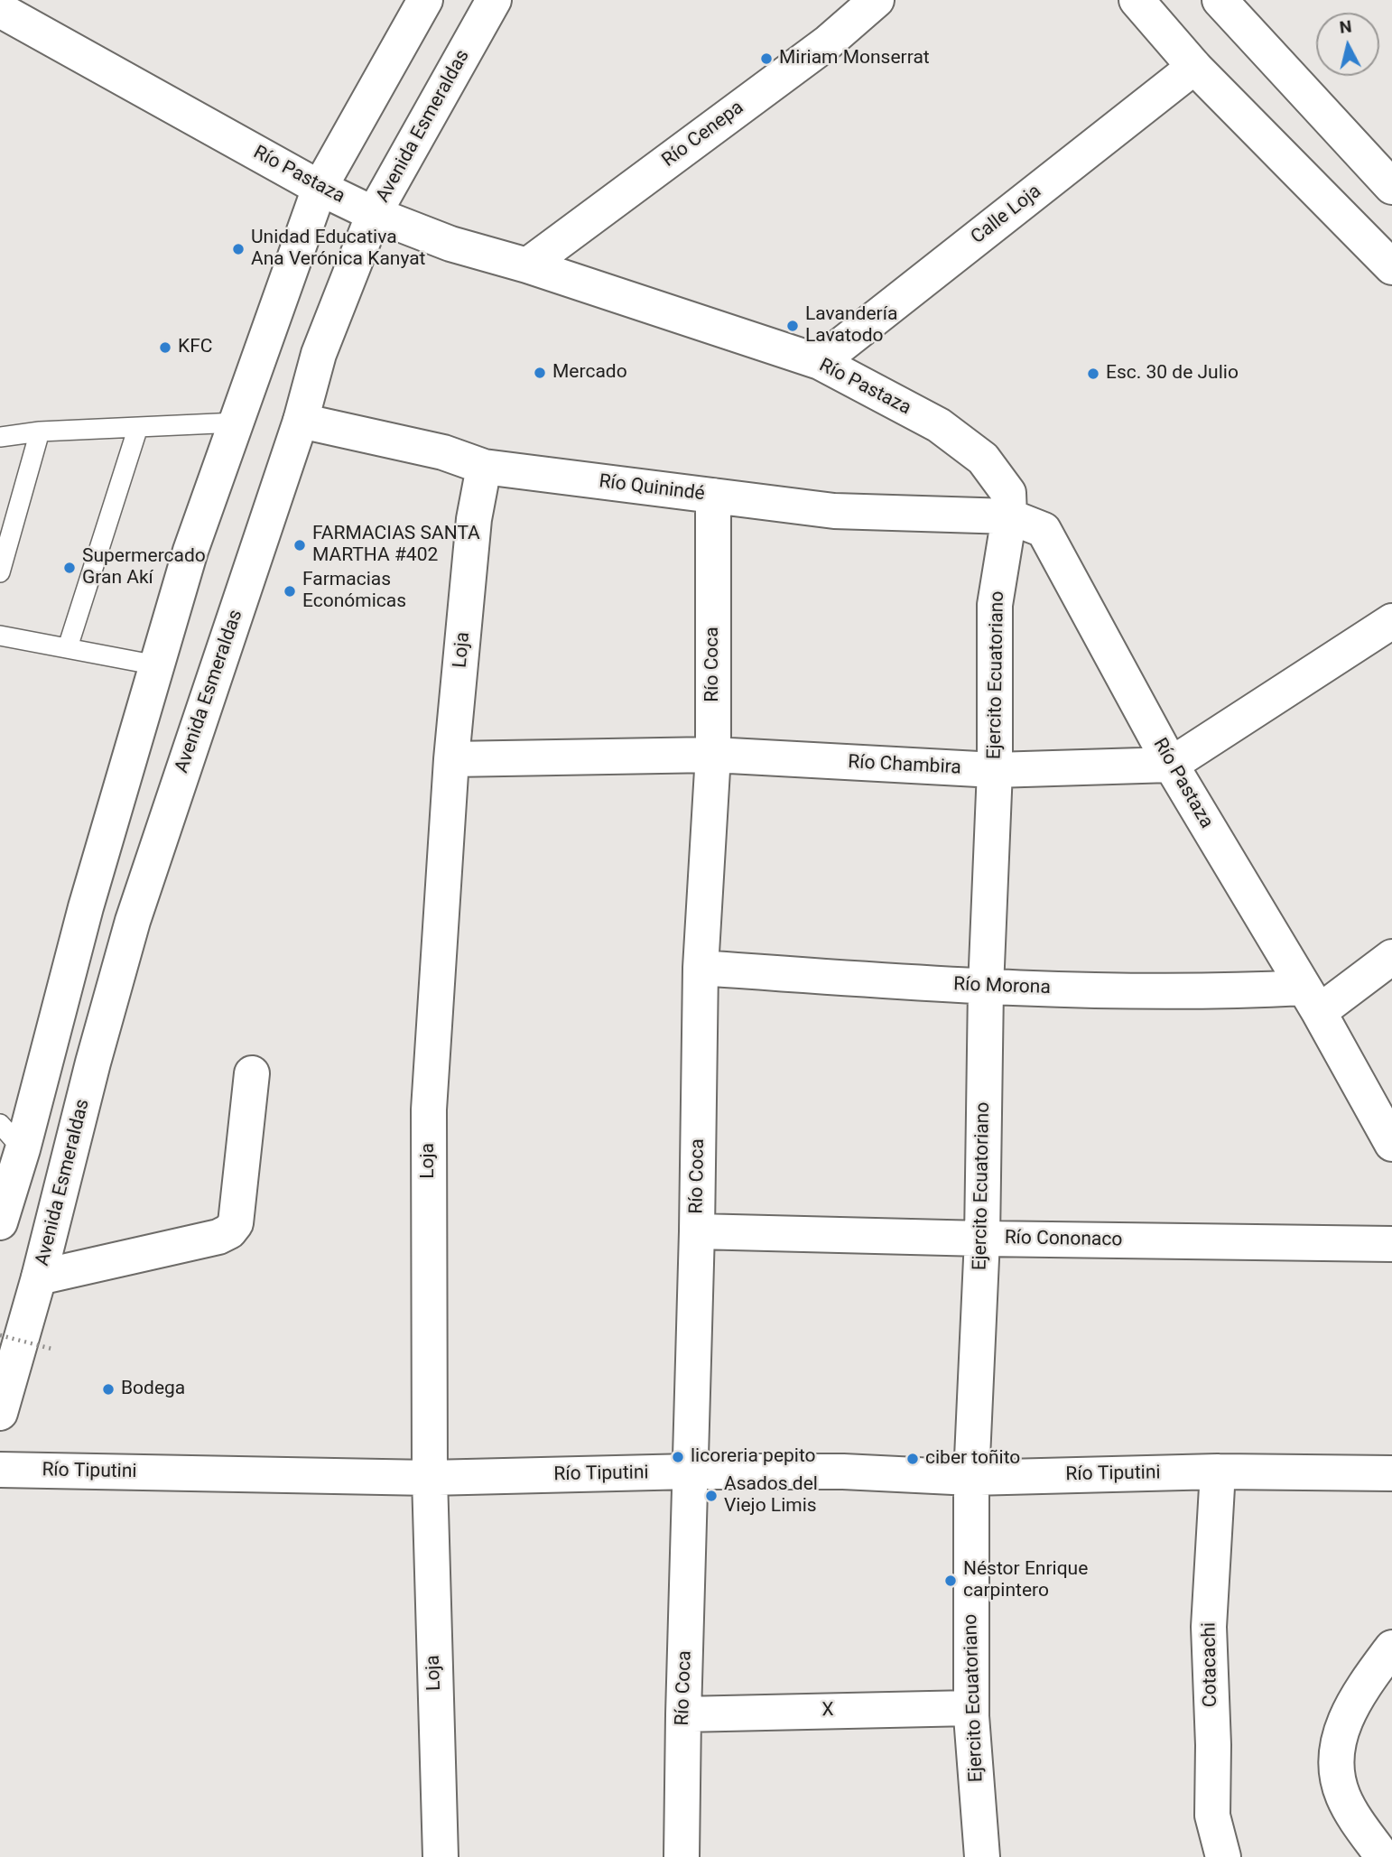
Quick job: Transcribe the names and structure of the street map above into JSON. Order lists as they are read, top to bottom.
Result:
{
  "streets": {
    "street": [
      "Avenida Esmeraldas",
      "Río Cenepa",
      "Río Pastaza",
      "Calle Loja",
      "Río Quinindé",
      "Loja",
      "Río Coca",
      "Ejercito Ecuatoriano",
      "Río Chambira",
      "Río Morona",
      "Río Cononaco",
      "Río Tiputini",
      "Cotacachi",
      "X"
    ]
  },
  "crossings": [
    ["Avenida Esmeraldas", "Río Pastaza"],
    ["Avenida Esmeraldas", "Río Quinindé"],
    ["Río Cenepa", "Río Pastaza"],
    ["Río Pastaza", "Calle Loja"],
    ["Río Pastaza", "Río Quinindé"],
    ["Río Pastaza", "Ejercito Ecuatoriano"],
    ["Río Pastaza", "Río Chambira"],
    ["Río Pastaza", "Río Morona"],
    ["Río Quinindé", "Loja"],
    ["Río Quinindé", "Río Coca"],
    ["Río Quinindé", "Ejercito Ecuatoriano"],
    ["Loja", "Río Chambira"],
    ["Loja", "Río Tiputini"],
    ["Río Coca", "Río Chambira"],
    ["Río Coca", "Río Morona"],
    ["Río Coca", "Río Cononaco"],
    ["Río Coca", "Río Tiputini"],
    ["Río Coca", "X"],
    ["Ejercito Ecuatoriano", "Río Chambira"],
    ["Ejercito Ecuatoriano", "Río Morona"],
    ["Ejercito Ecuatoriano", "Río Cononaco"],
    ["Ejercito Ecuatoriano", "Río Tiputini"],
    ["Ejercito Ecuatoriano", "X"],
    ["Río Tiputini", "Cotacachi"]
  ],
  "places": [
    "Miriam Monserrat",
    "Unidad Educativa Ana Verónica Kanyat",
    "Lavandería Lavatodo",
    "KFC",
    "Mercado",
    "Esc. 30 de Julio",
    "FARMACIAS SANTA MARTHA #402",
    "Supermercado Gran Akí",
    "Farmacias Económicas",
    "Bodega",
    "licoreria pepito",
    "ciber toñito",
    "Asados del Viejo Limis",
    "Néstor Enrique carpintero"
  ],
  "north": "top"
}
